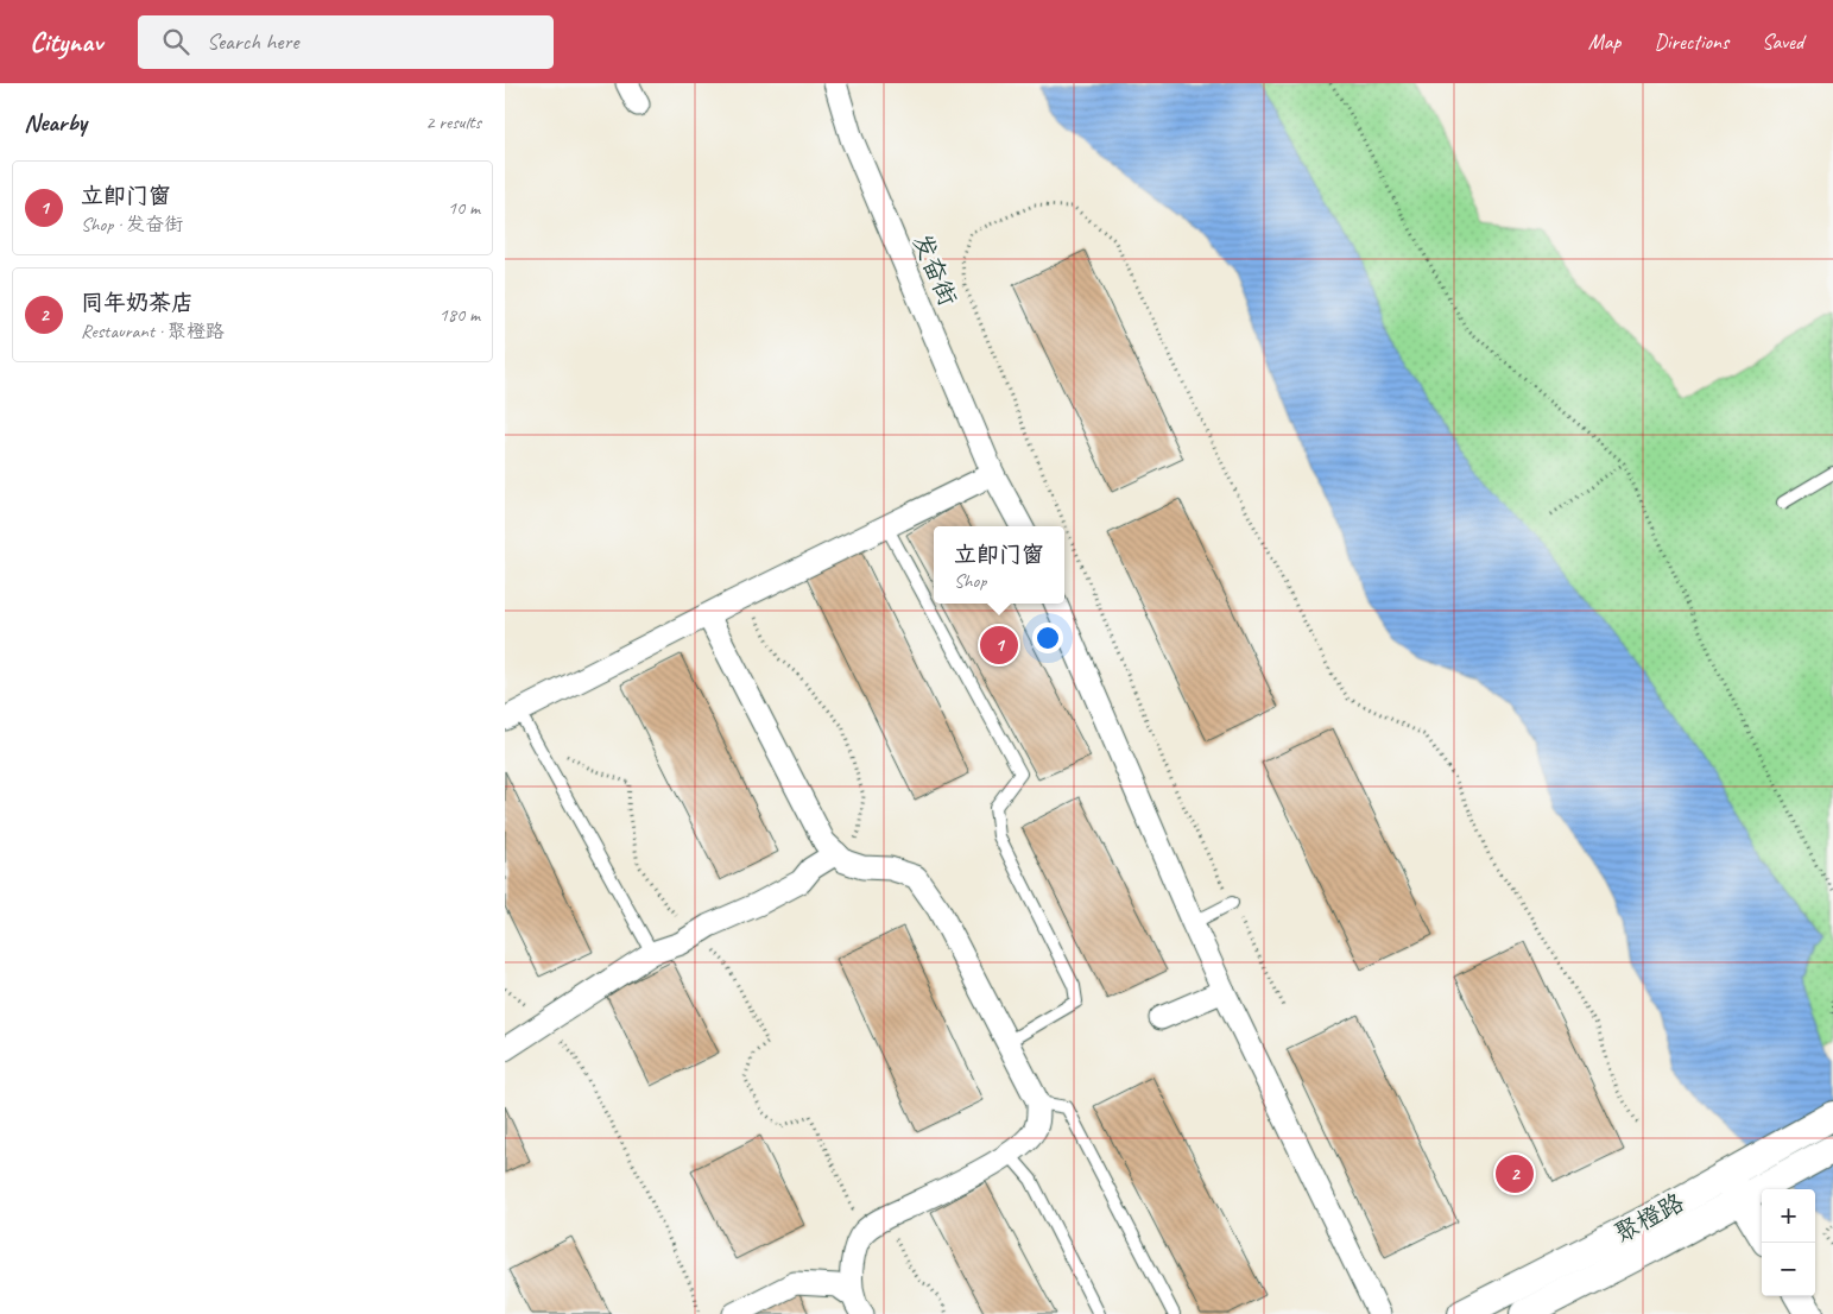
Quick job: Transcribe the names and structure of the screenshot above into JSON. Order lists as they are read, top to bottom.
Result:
{
  "streets": {
    "street": ["发奋街", "聚橙路"]
  },
  "page": {
    "header": "Citynav",
    "search": "Search here",
    "nav": ["Map", "Directions", "Saved"],
    "heading": ["Nearby", "2 results"],
    "list": [
      {
        "mark": "1",
        "name": "立即门窗",
        "note": "Shop · 发奋街",
        "value": "10 m"
      },
      {
        "mark": "2",
        "name": "同年奶茶店",
        "note": "Restaurant · 聚橙路",
        "value": "180 m"
      }
    ],
    "popup": ["立即门窗", "Shop"],
    "pins": ["1", "2"],
    "map_buttons": ["+", "−"]
  }
}
